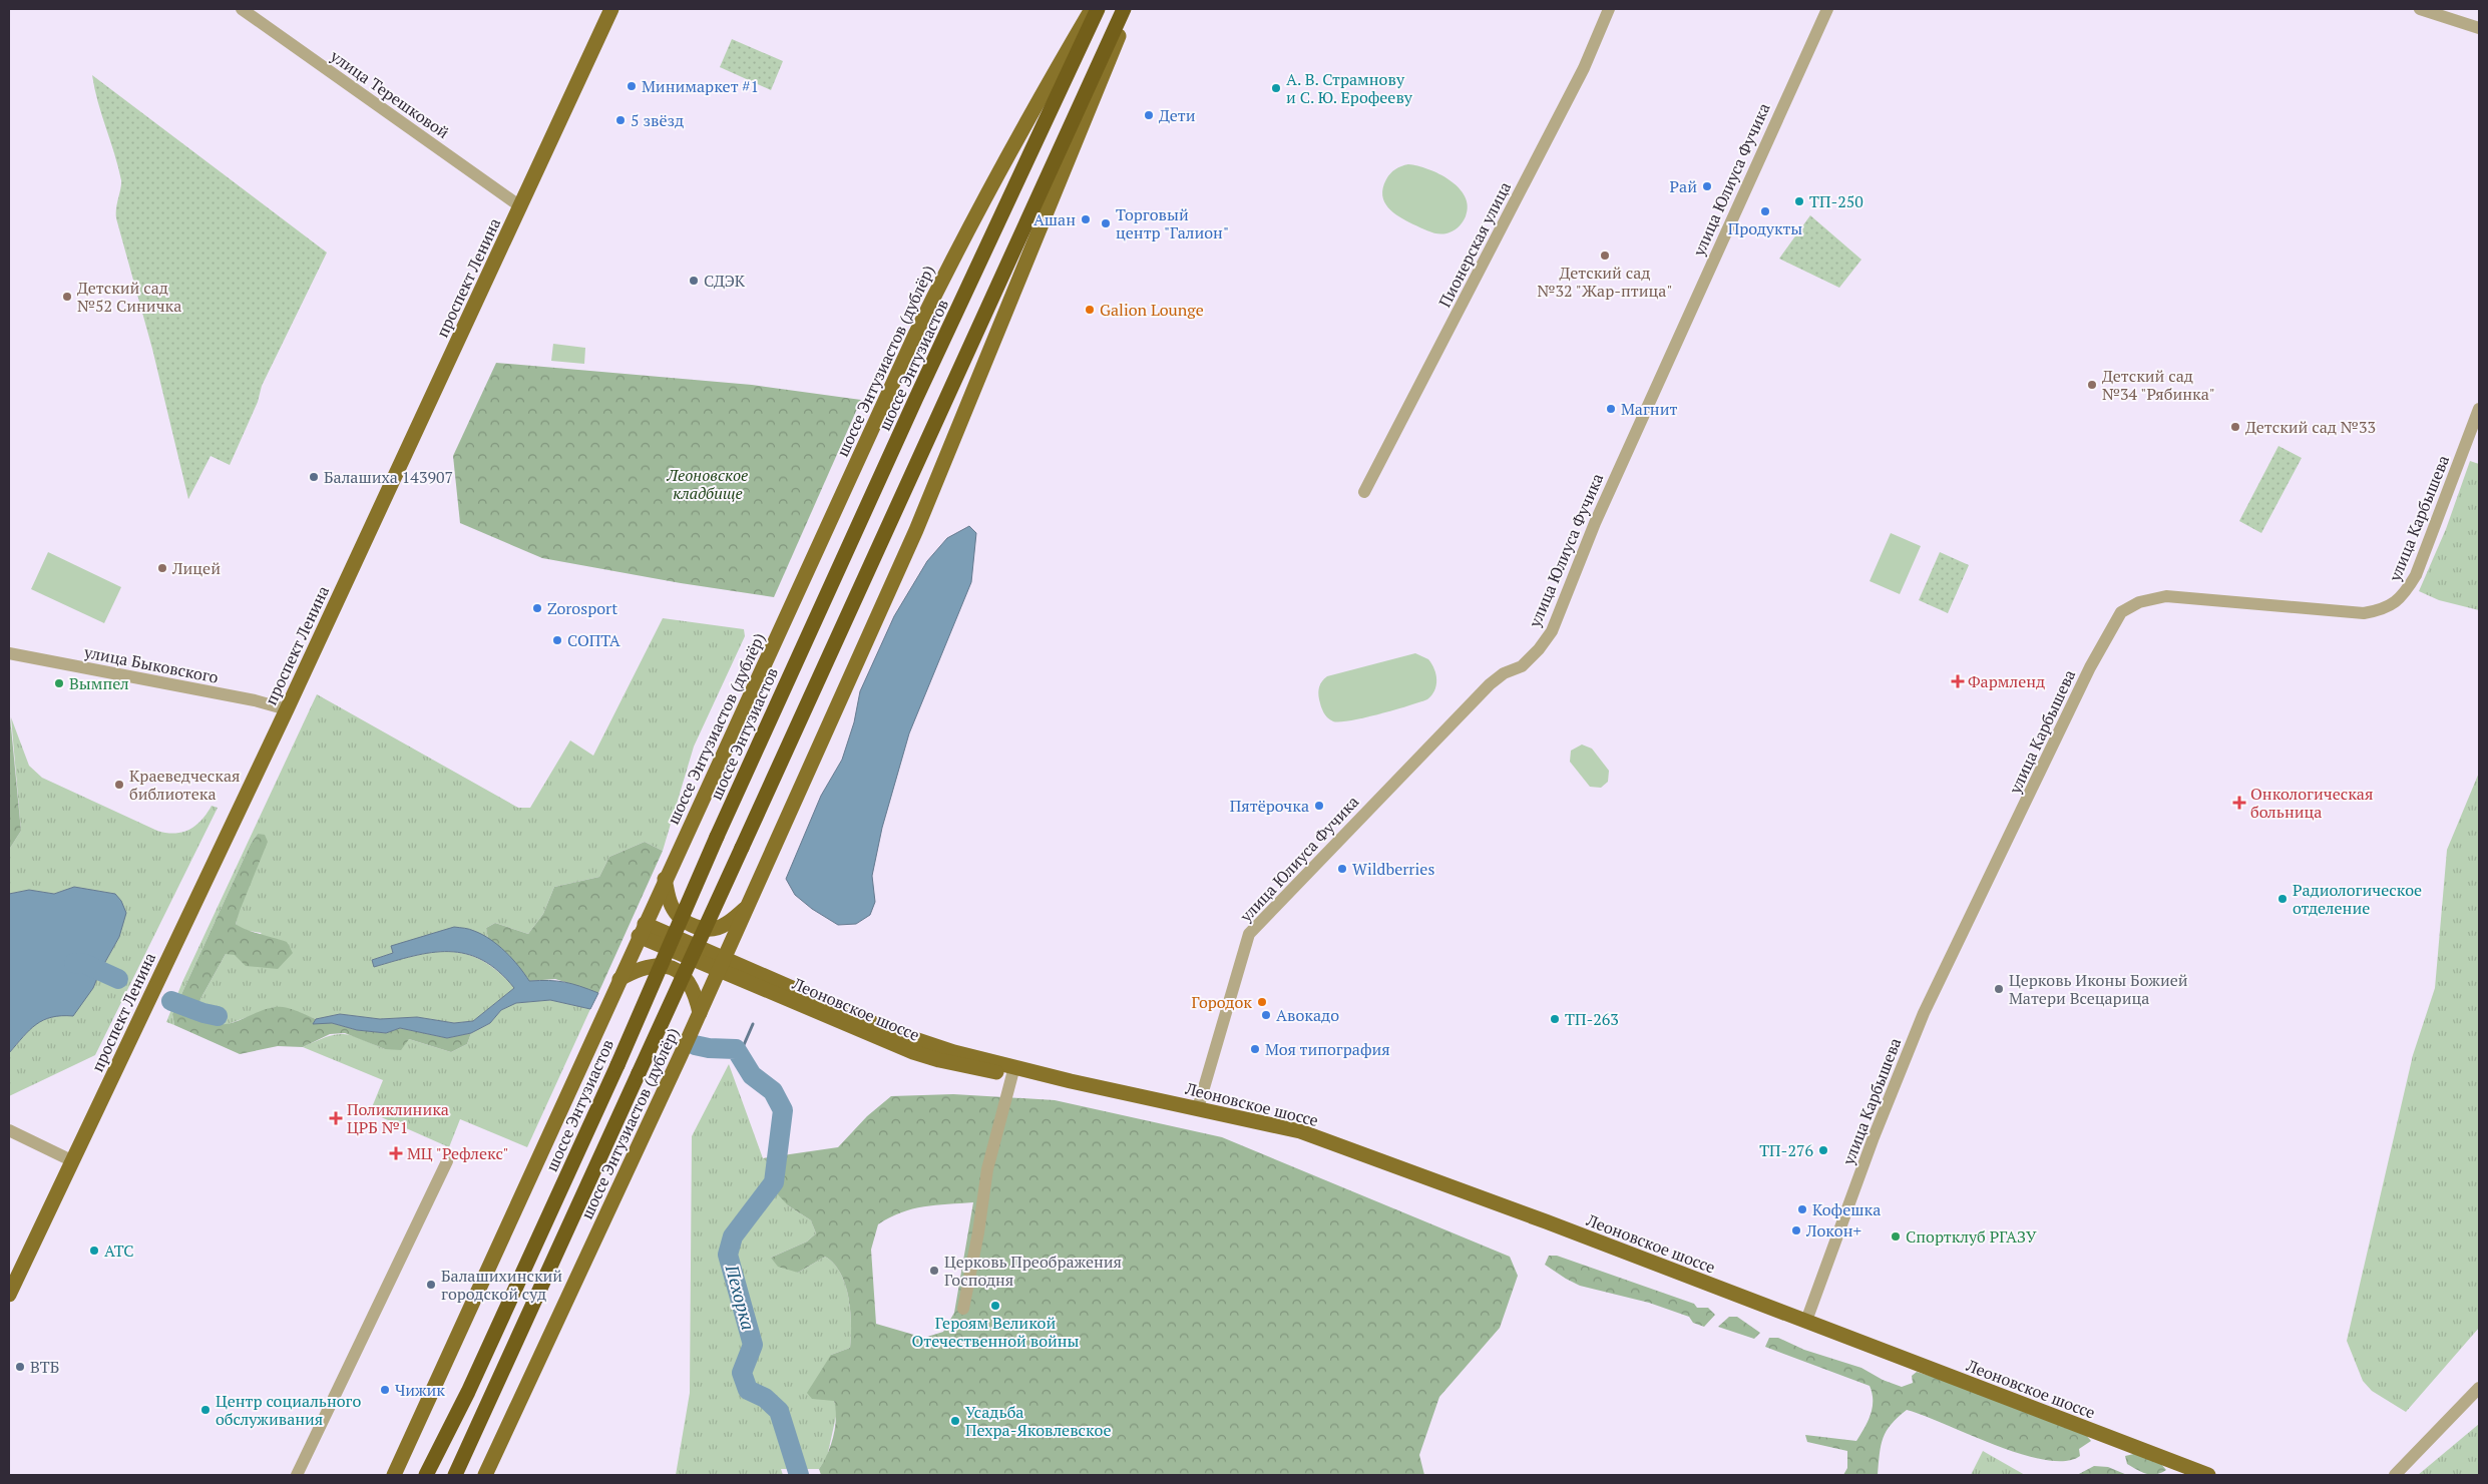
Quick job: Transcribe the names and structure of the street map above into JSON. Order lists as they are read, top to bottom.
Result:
{
  "streets": {
    "highway": ["шоссе Энтузиастов"],
    "main road": ["проспект Ленина", "шоссе Энтузиастов (дублёр)", "Леоновское шоссе"],
    "street": [
      "улица Терешковой",
      "улица Юлиуса Фучика",
      "Пионерская улица",
      "улица Карбышева",
      "улица Быковского"
    ]
  },
  "crossings": [
    ["улица Терешковой", "проспект Ленина"],
    ["улица Юлиуса Фучика", "Леоновское шоссе"],
    ["проспект Ленина", "улица Быковского"],
    ["шоссе Энтузиастов (дублёр)", "Леоновское шоссе"],
    ["улица Карбышева", "Леоновское шоссе"]
  ],
  "water": ["Пехорка"],
  "parks": ["Леоновское кладбище"],
  "places": {
    "other": [
      "Минимаркет #1",
      "А. В. Страмнову и С. Ю. Ерофееву",
      "Дети",
      "5 звёзд",
      "Рай",
      "ТП-250",
      "Продукты",
      "Ашан",
      "Торговый центр \"Галион\"",
      "Детский сад №32 \"Жар-птица\"",
      "СДЭК",
      "Детский сад №52 Синичка",
      "Galion Lounge",
      "Детский сад №34 \"Рябинка\"",
      "Магнит",
      "Детский сад №33",
      "Балашиха 143907",
      "Лицей",
      "Zorosport",
      "СОПТА",
      "Вымпел",
      "Краеведческая библиотека",
      "Пятёрочка",
      "Wildberries",
      "Радиологическое отделение",
      "Церковь Иконы Божией Матери Всецарица",
      "Городок",
      "Авокадо",
      "ТП-263",
      "Моя типография",
      "ТП-276",
      "Кофешка",
      "Локон+",
      "Спортклуб РГАЗУ",
      "АТС",
      "Церковь Преображения Господня",
      "Балашихинский городской суд",
      "Героям Великой Отечественной войны",
      "ВТБ",
      "Чижик",
      "Центр социального обслуживания",
      "Усадьба Пехра-Яковлевское"
    ],
    "health": [
      "Фармленд",
      "Онкологическая больница",
      "Поликлиника ЦРБ №1",
      "МЦ \"Рефлекс\""
    ]
  }
}
